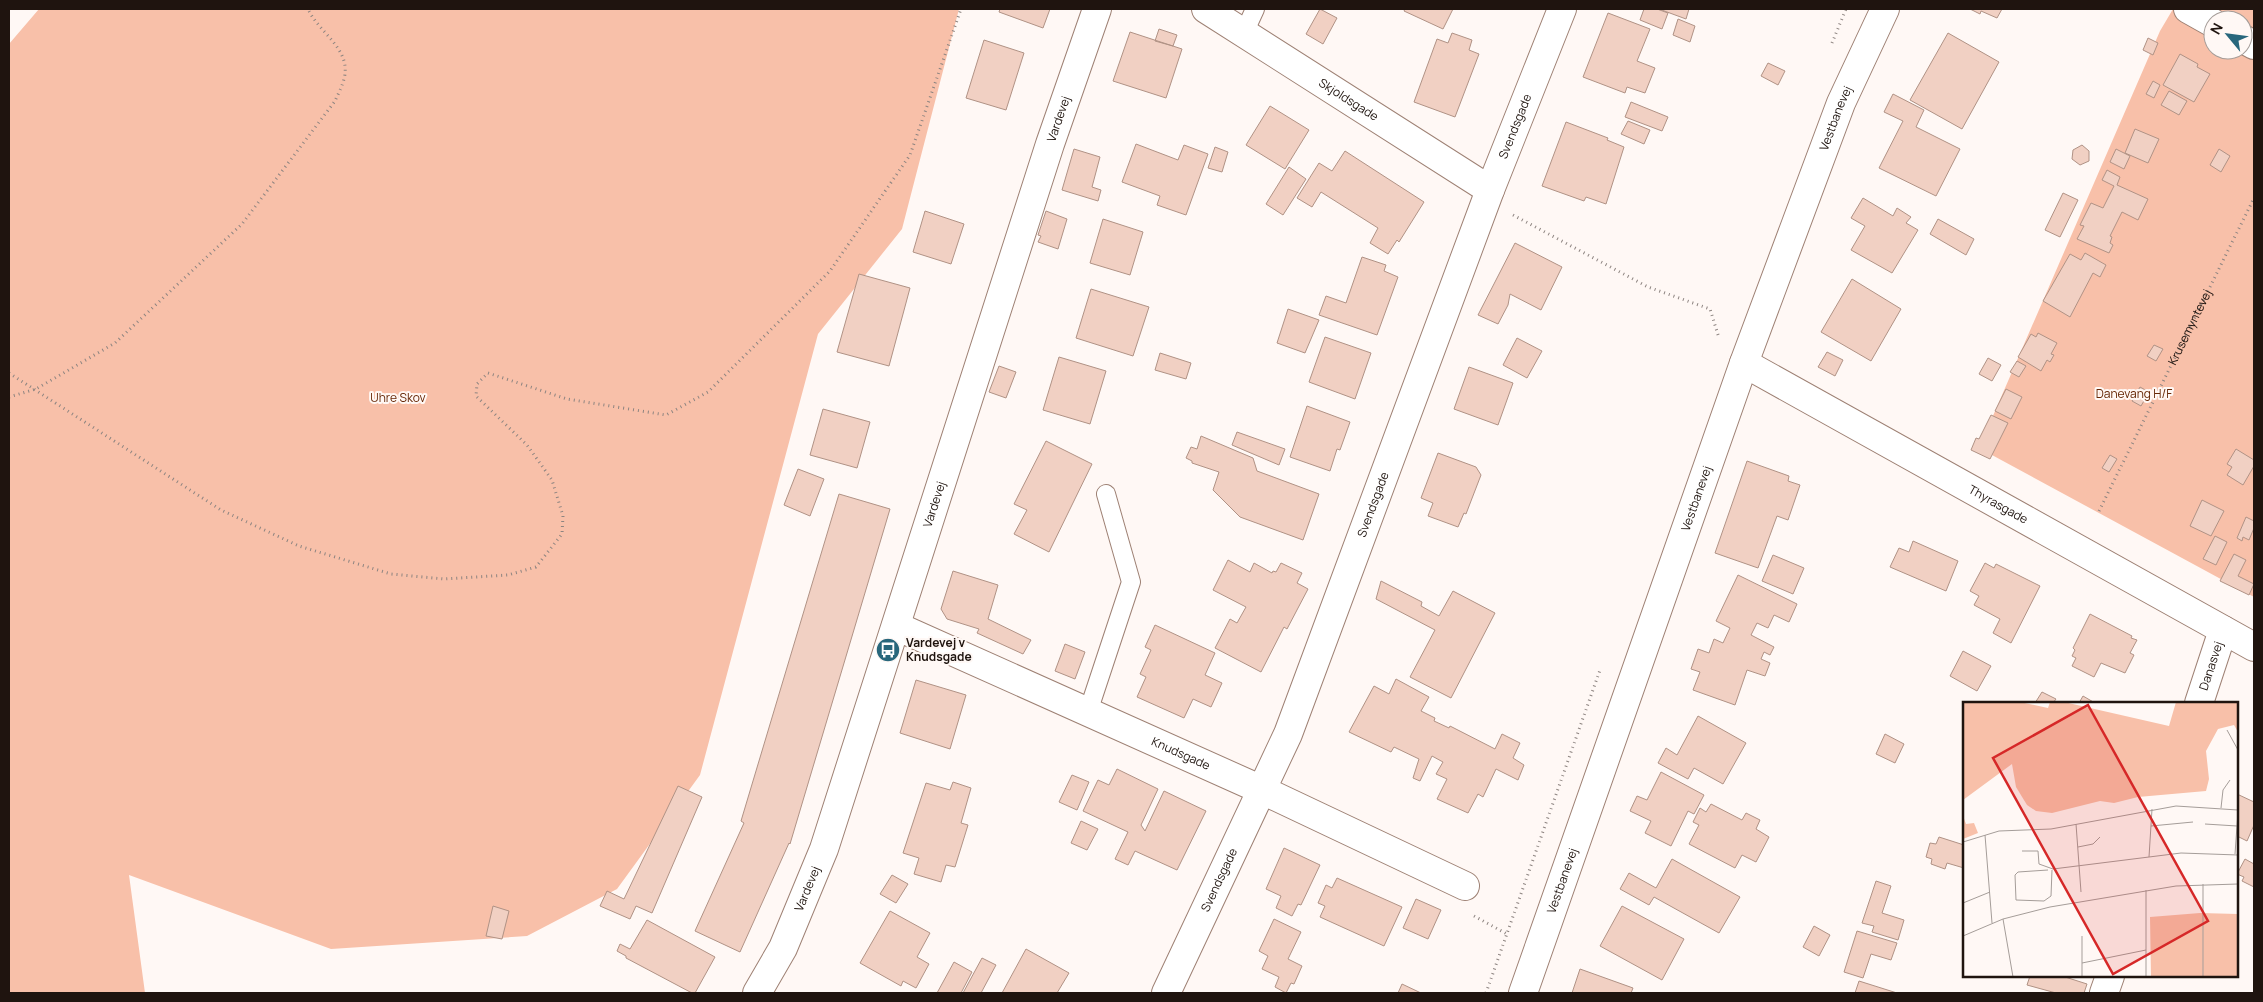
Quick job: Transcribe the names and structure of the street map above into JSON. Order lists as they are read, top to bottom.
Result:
{
  "streets": {
    "street": [
      "Skjoldsgade",
      "Vestbanevej",
      "Vardevej",
      "Svendsgade",
      "Thyrasgade",
      "Danasvej",
      "Knudsgade"
    ],
    "path": ["Krusemyntevej"]
  },
  "crossings": [
    ["Skjoldsgade", "Svendsgade"],
    ["Vestbanevej", "Thyrasgade"],
    ["Vardevej", "Knudsgade"],
    ["Svendsgade", "Knudsgade"],
    ["Thyrasgade", "Danasvej"]
  ],
  "parks": ["Danevang H/F", "Uhre Skov"],
  "places": {
    "bus stop": ["Vardevej v Knudsgade"]
  },
  "north": "top left"
}
